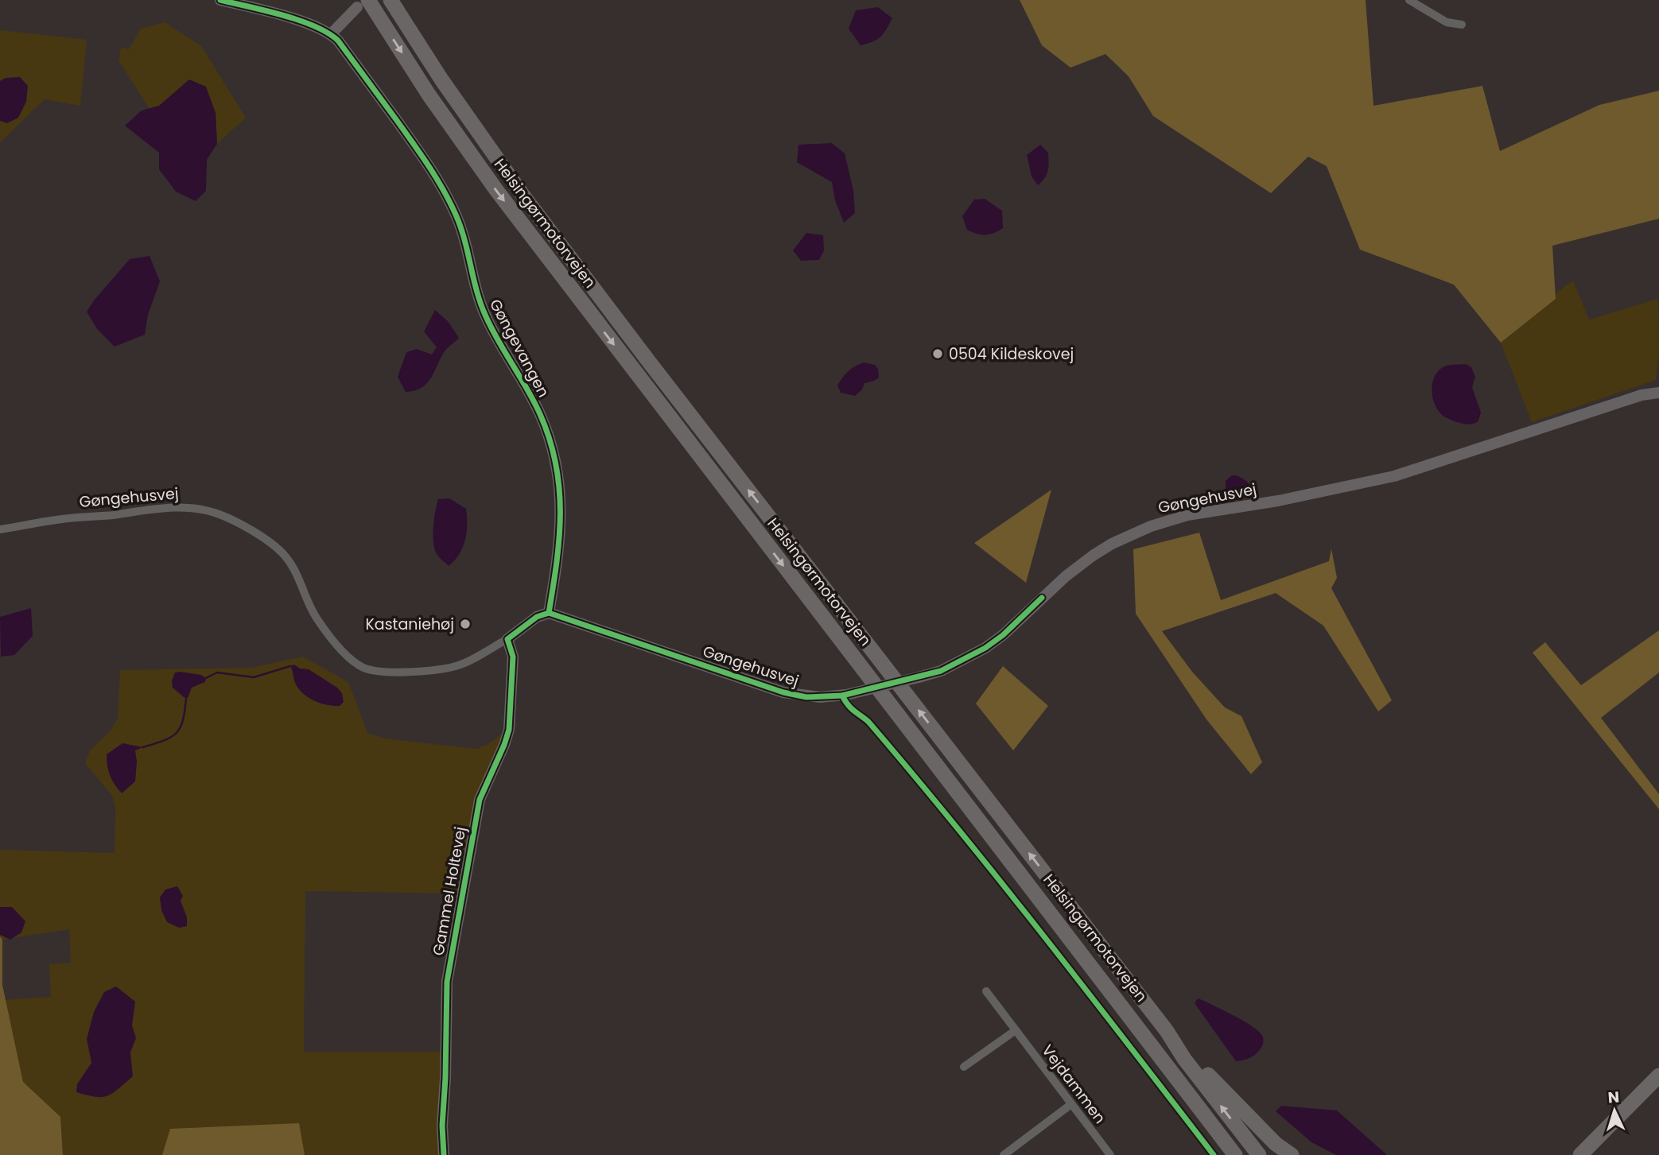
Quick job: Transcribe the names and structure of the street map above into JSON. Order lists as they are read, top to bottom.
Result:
{
  "streets": {
    "highway": ["Helsingørmotorvejen"],
    "street": [
      "Gøngevangen",
      "Gøngehusvej",
      "Gammel Holtevej",
      "Vejdammen"
    ]
  },
  "crossings": [
    ["Gøngevangen", "Gøngehusvej"],
    ["Gøngehusvej", "Gammel Holtevej"]
  ],
  "places": ["0504 Kildeskovej", "Kastaniehøj"],
  "north": "top"
}
